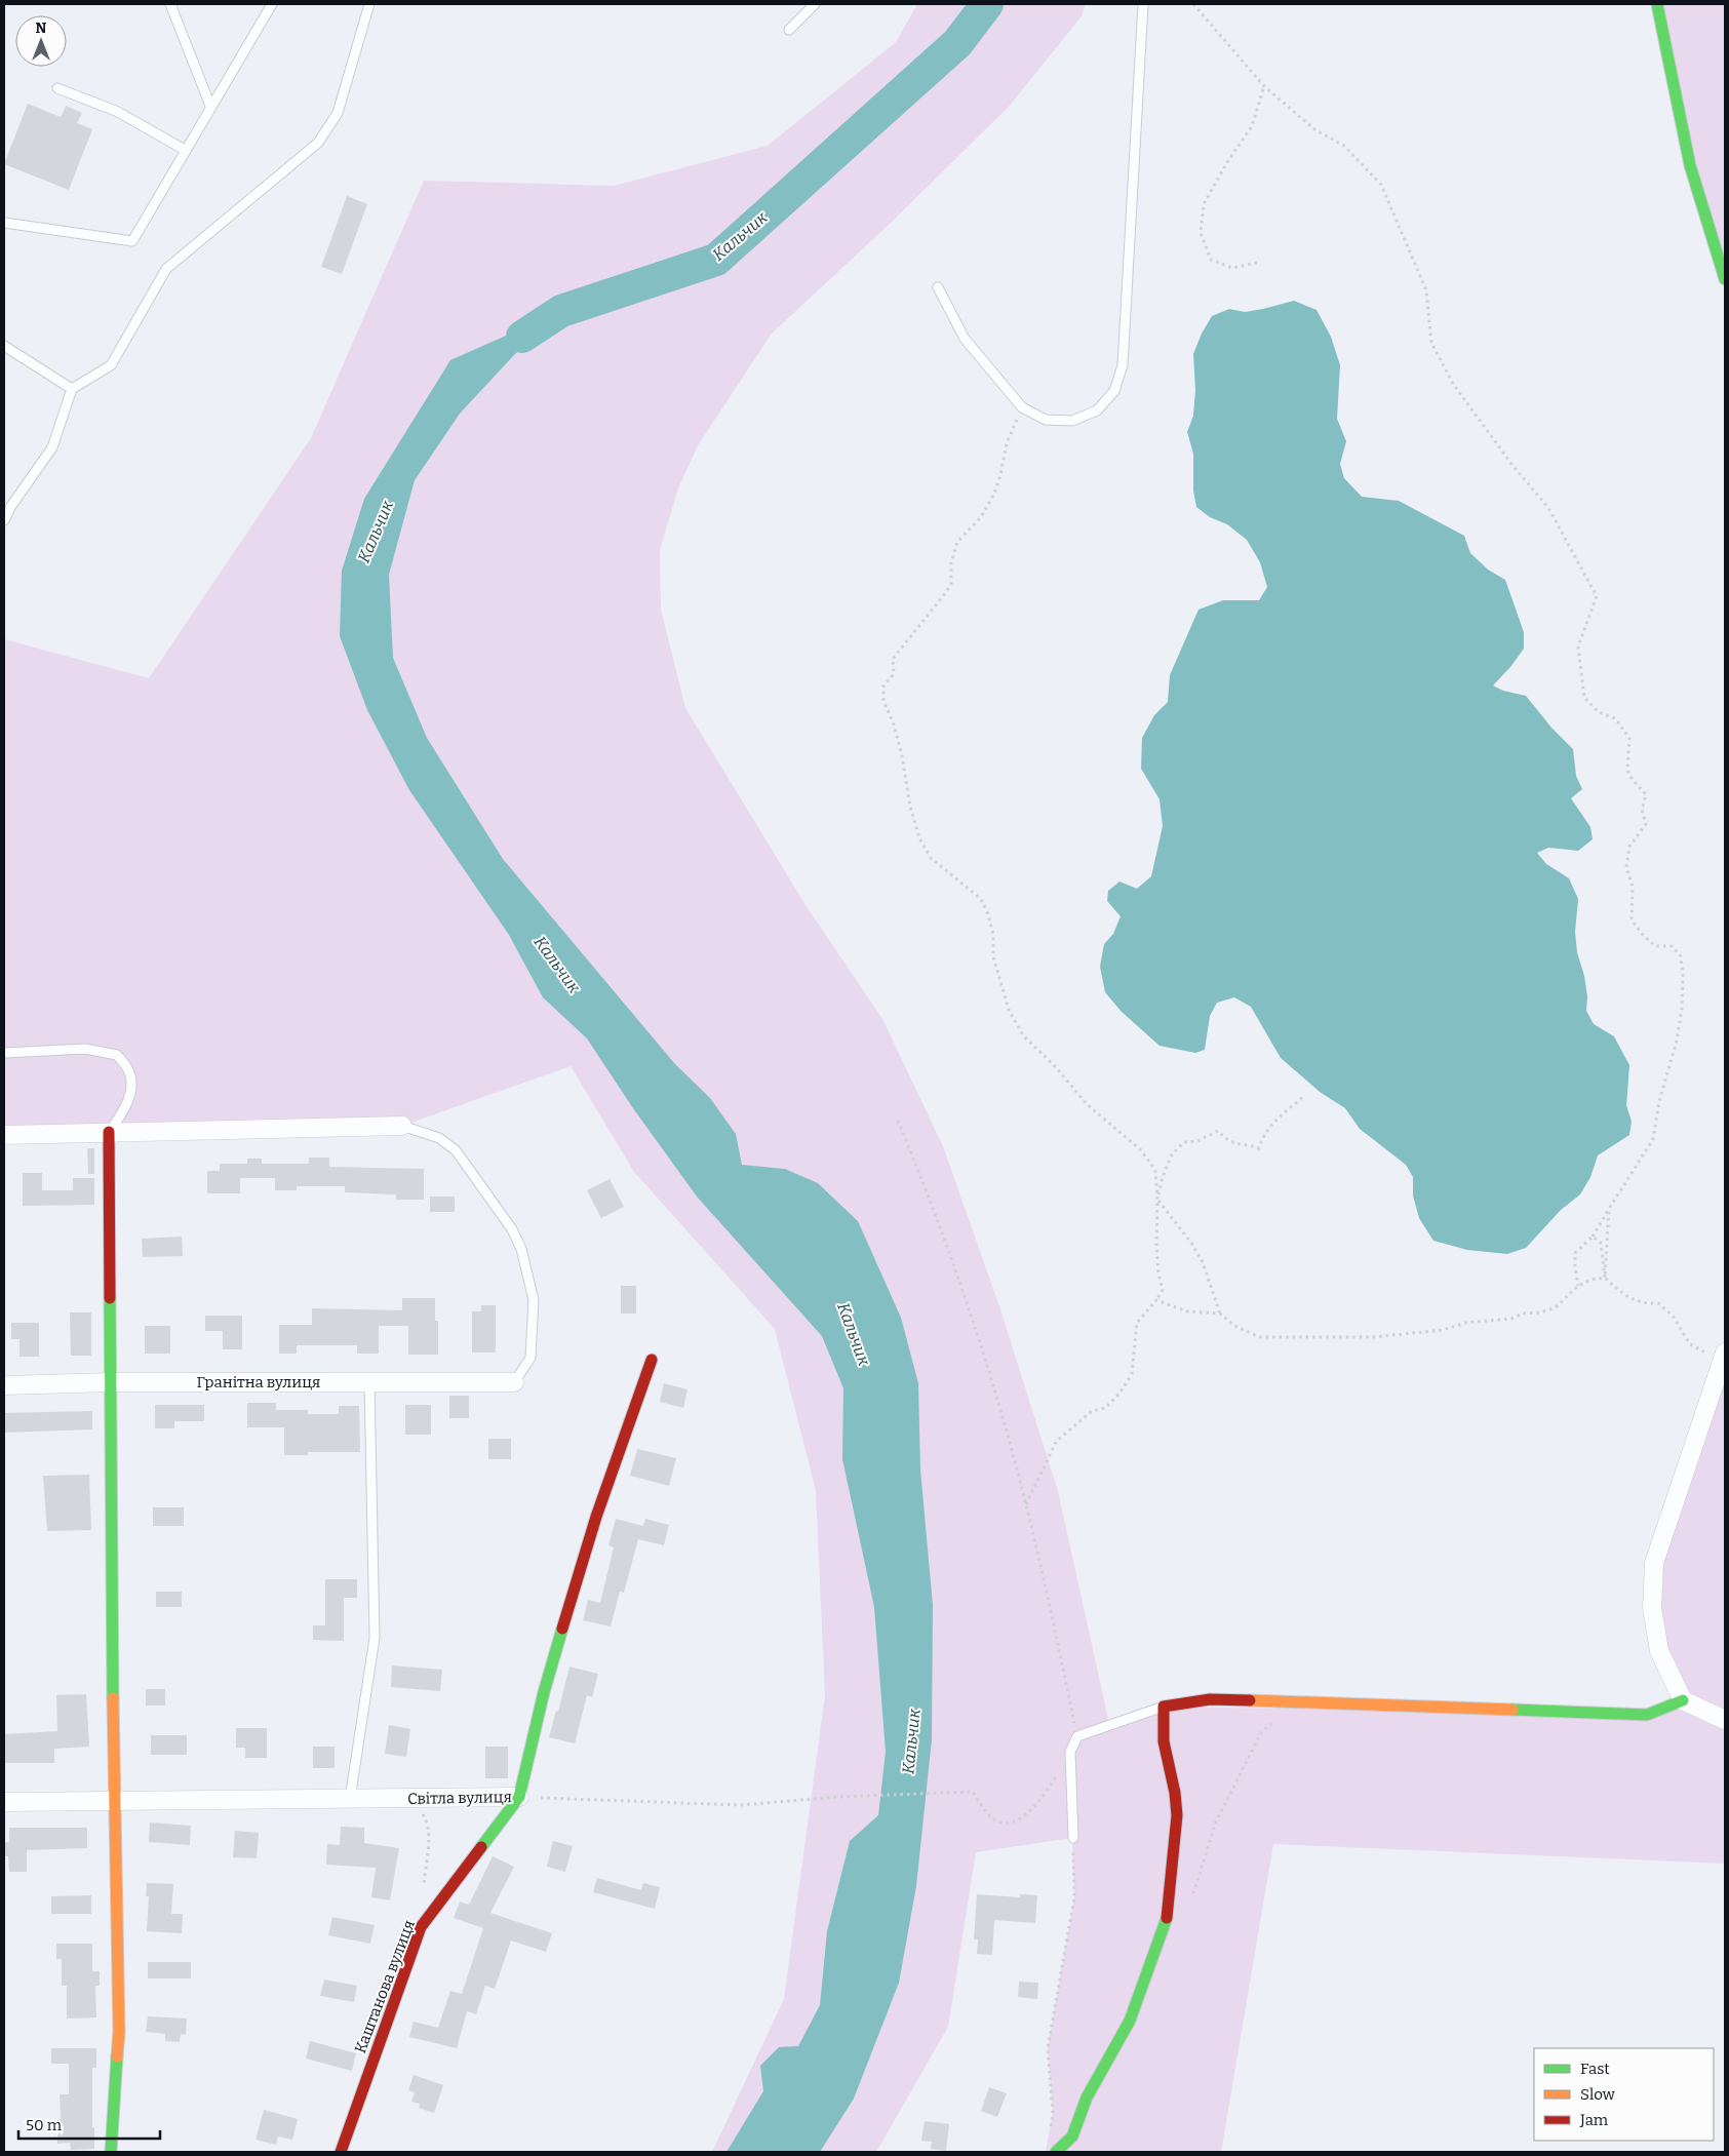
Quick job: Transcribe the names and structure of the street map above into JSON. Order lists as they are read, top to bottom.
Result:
{
  "streets": {
    "street": ["Гранітна вулиця", "Світла вулиця", "Каштанова вулиця"]
  },
  "crossings": [
    ["Світла вулиця", "Каштанова вулиця"]
  ],
  "water": ["Кальчик"],
  "legend": ["Fast", "Slow", "Jam"],
  "scale_bar": "50 m",
  "north": "top"
}
